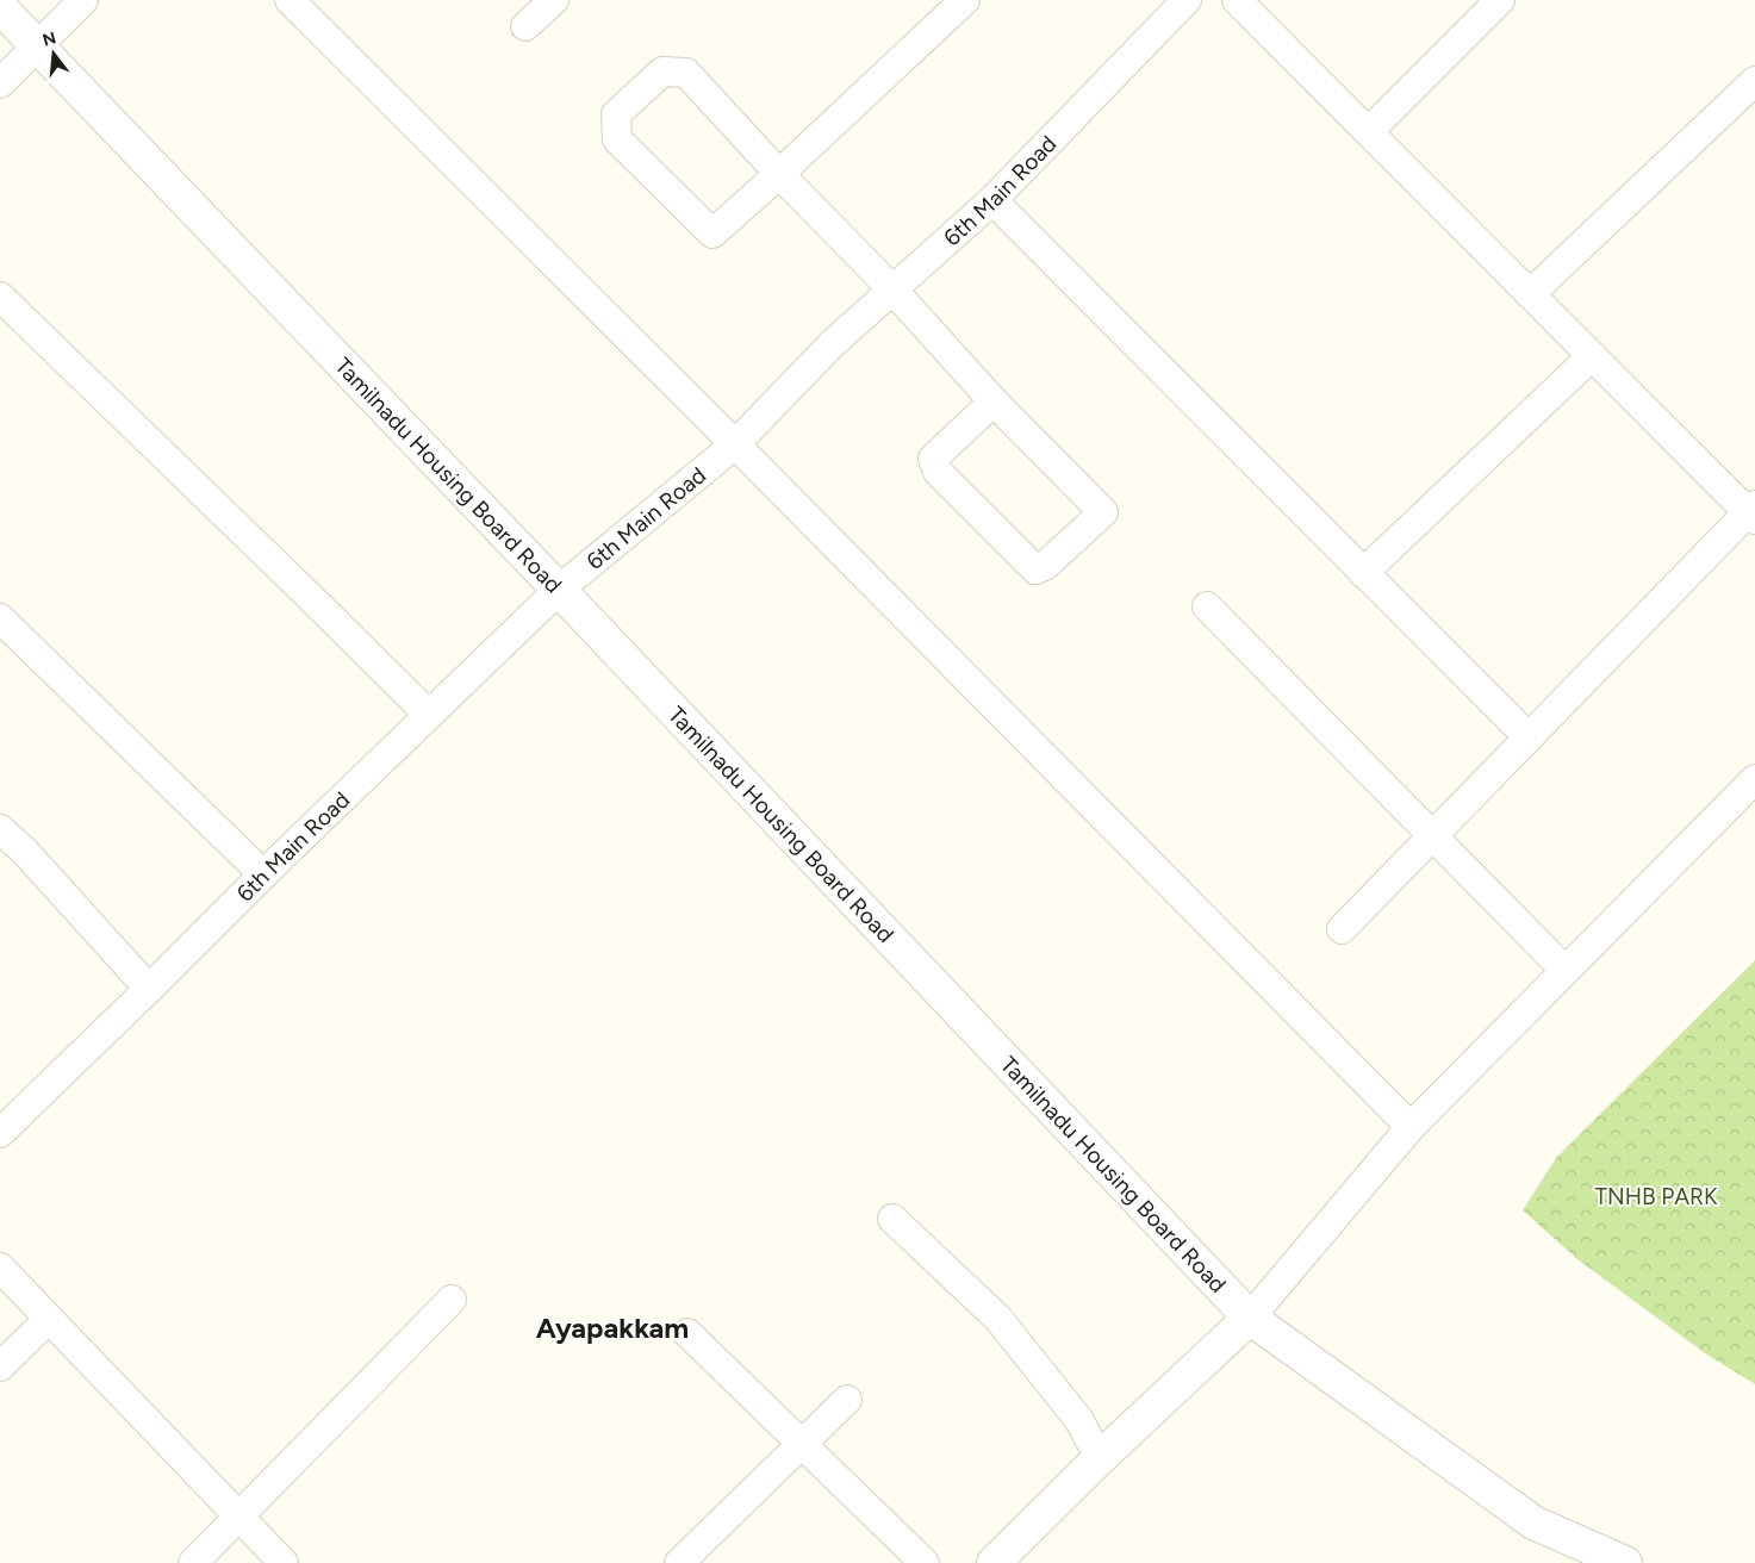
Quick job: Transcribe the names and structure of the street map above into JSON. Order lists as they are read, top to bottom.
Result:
{
  "streets": {
    "street": ["6th Main Road", "Tamilnadu Housing Board Road"]
  },
  "crossings": [
    ["6th Main Road", "Tamilnadu Housing Board Road"]
  ],
  "districts": ["Ayapakkam"],
  "parks": ["TNHB PARK"],
  "north": "top"
}
